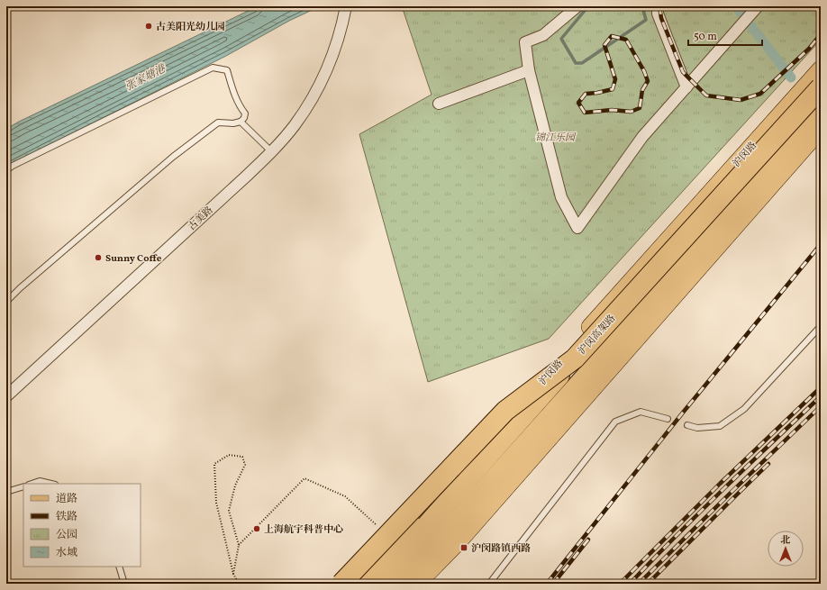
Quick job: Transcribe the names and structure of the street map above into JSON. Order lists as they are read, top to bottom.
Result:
{
  "streets": {
    "highway": ["沪闵高架路"],
    "main road": ["沪闵路"],
    "street": ["古美路"]
  },
  "water": ["张家塘港"],
  "parks": ["锦江乐园"],
  "places": {
    "other": ["古美阳光幼儿园", "Sunny Coffe", "上海航宇科普中心"],
    "transit": ["沪闵路镇西路"]
  },
  "legend": [
    "道路",
    "铁路",
    "公园",
    "水域"
  ],
  "scale_bar": "50 m",
  "north": "top"
}
